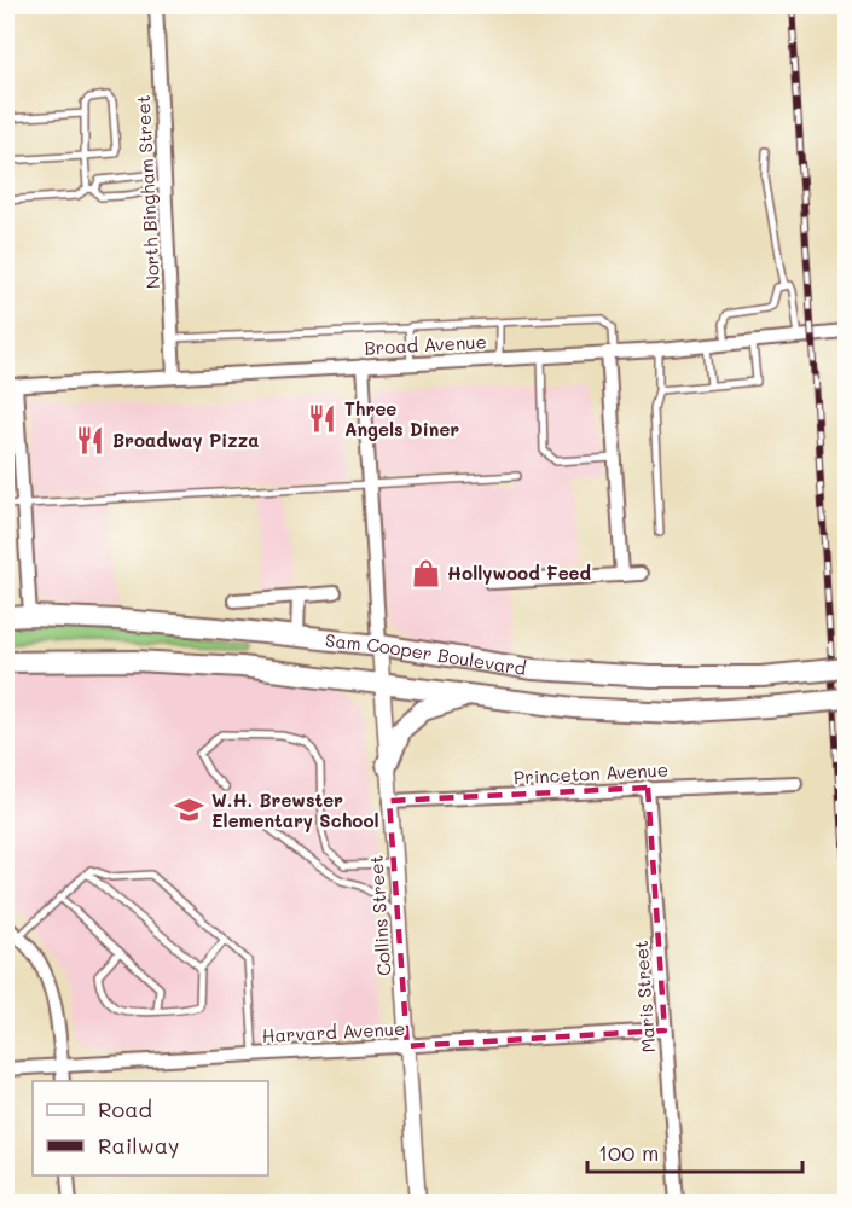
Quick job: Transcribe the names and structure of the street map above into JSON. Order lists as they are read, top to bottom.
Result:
{
  "streets": {
    "main road": ["Sam Cooper Boulevard"],
    "street": [
      "North Bingham Street",
      "Broad Avenue",
      "Princeton Avenue",
      "Collins Street",
      "Maris Street",
      "Harvard Avenue"
    ]
  },
  "crossings": [
    ["North Bingham Street", "Broad Avenue"],
    ["Broad Avenue", "Collins Street"],
    ["Sam Cooper Boulevard", "Collins Street"],
    ["Princeton Avenue", "Collins Street"],
    ["Princeton Avenue", "Maris Street"],
    ["Collins Street", "Harvard Avenue"],
    ["Maris Street", "Harvard Avenue"]
  ],
  "places": {
    "restaurant": ["Three Angels Diner", "Broadway Pizza"],
    "shop": ["Hollywood Feed"],
    "school or university": ["W.H. Brewster Elementary School"]
  },
  "legend": ["Road", "Railway"],
  "scale_bar": "100 m"
}
